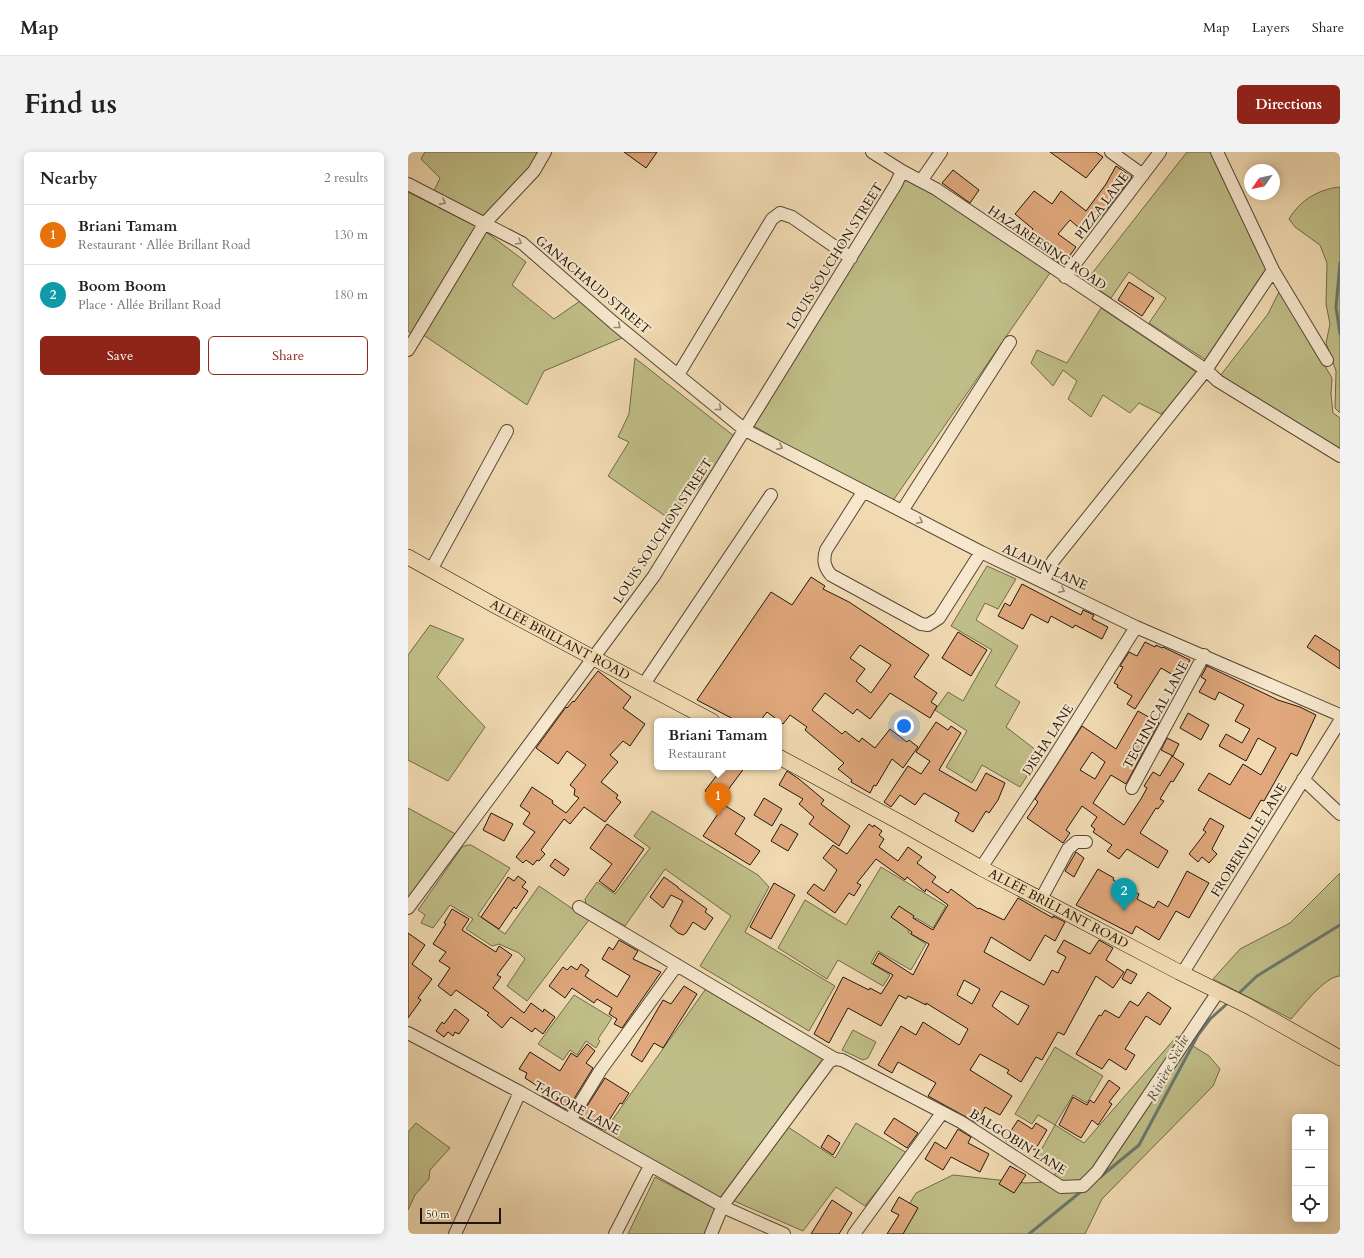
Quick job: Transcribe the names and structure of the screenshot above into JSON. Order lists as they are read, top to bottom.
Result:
{
  "streets": {
    "main road": ["ALLÉE BRILLANT ROAD"],
    "street": [
      "PIZZA LANE",
      "HAZAREESING ROAD",
      "LOUIS SOUCHON STREET",
      "GANACHAUD STREET",
      "ALADIN LANE",
      "TECHNICAL LANE",
      "DISHA LANE",
      "FROBERVILLE LANE",
      "TAGORE LANE",
      "BALGOBIN LANE"
    ]
  },
  "crossings": [
    ["PIZZA LANE", "HAZAREESING ROAD"],
    ["HAZAREESING ROAD", "LOUIS SOUCHON STREET"],
    ["LOUIS SOUCHON STREET", "GANACHAUD STREET"],
    ["LOUIS SOUCHON STREET", "ALADIN LANE"],
    ["LOUIS SOUCHON STREET", "ALLÉE BRILLANT ROAD"],
    ["GANACHAUD STREET", "ALADIN LANE"],
    ["ALADIN LANE", "TECHNICAL LANE"],
    ["ALADIN LANE", "DISHA LANE"],
    ["ALLÉE BRILLANT ROAD", "DISHA LANE"],
    ["ALLÉE BRILLANT ROAD", "FROBERVILLE LANE"],
    ["ALLÉE BRILLANT ROAD", "BALGOBIN LANE"]
  ],
  "one_way": ["GANACHAUD STREET", "ALADIN LANE"],
  "water": ["Rivière Sèche"],
  "scale_bar": "50 m",
  "north": "bottom left",
  "page": {
    "header": "Map",
    "nav": ["Map", "Layers", "Share"],
    "title": "Find us",
    "buttons": [
      "Directions",
      ["Save", "Share"]
    ],
    "heading": ["Nearby", "2 results"],
    "list": [
      {
        "mark": "1",
        "name": "Briani Tamam",
        "note": "Restaurant · Allée Brillant Road",
        "value": "130 m"
      },
      {
        "mark": "2",
        "name": "Boom Boom",
        "note": "Place · Allée Brillant Road",
        "value": "180 m"
      }
    ],
    "popup": ["Briani Tamam", "Restaurant"],
    "pins": ["1", "2"],
    "map_buttons": ["+", "−"],
    "scale": "50 m"
  }
}
